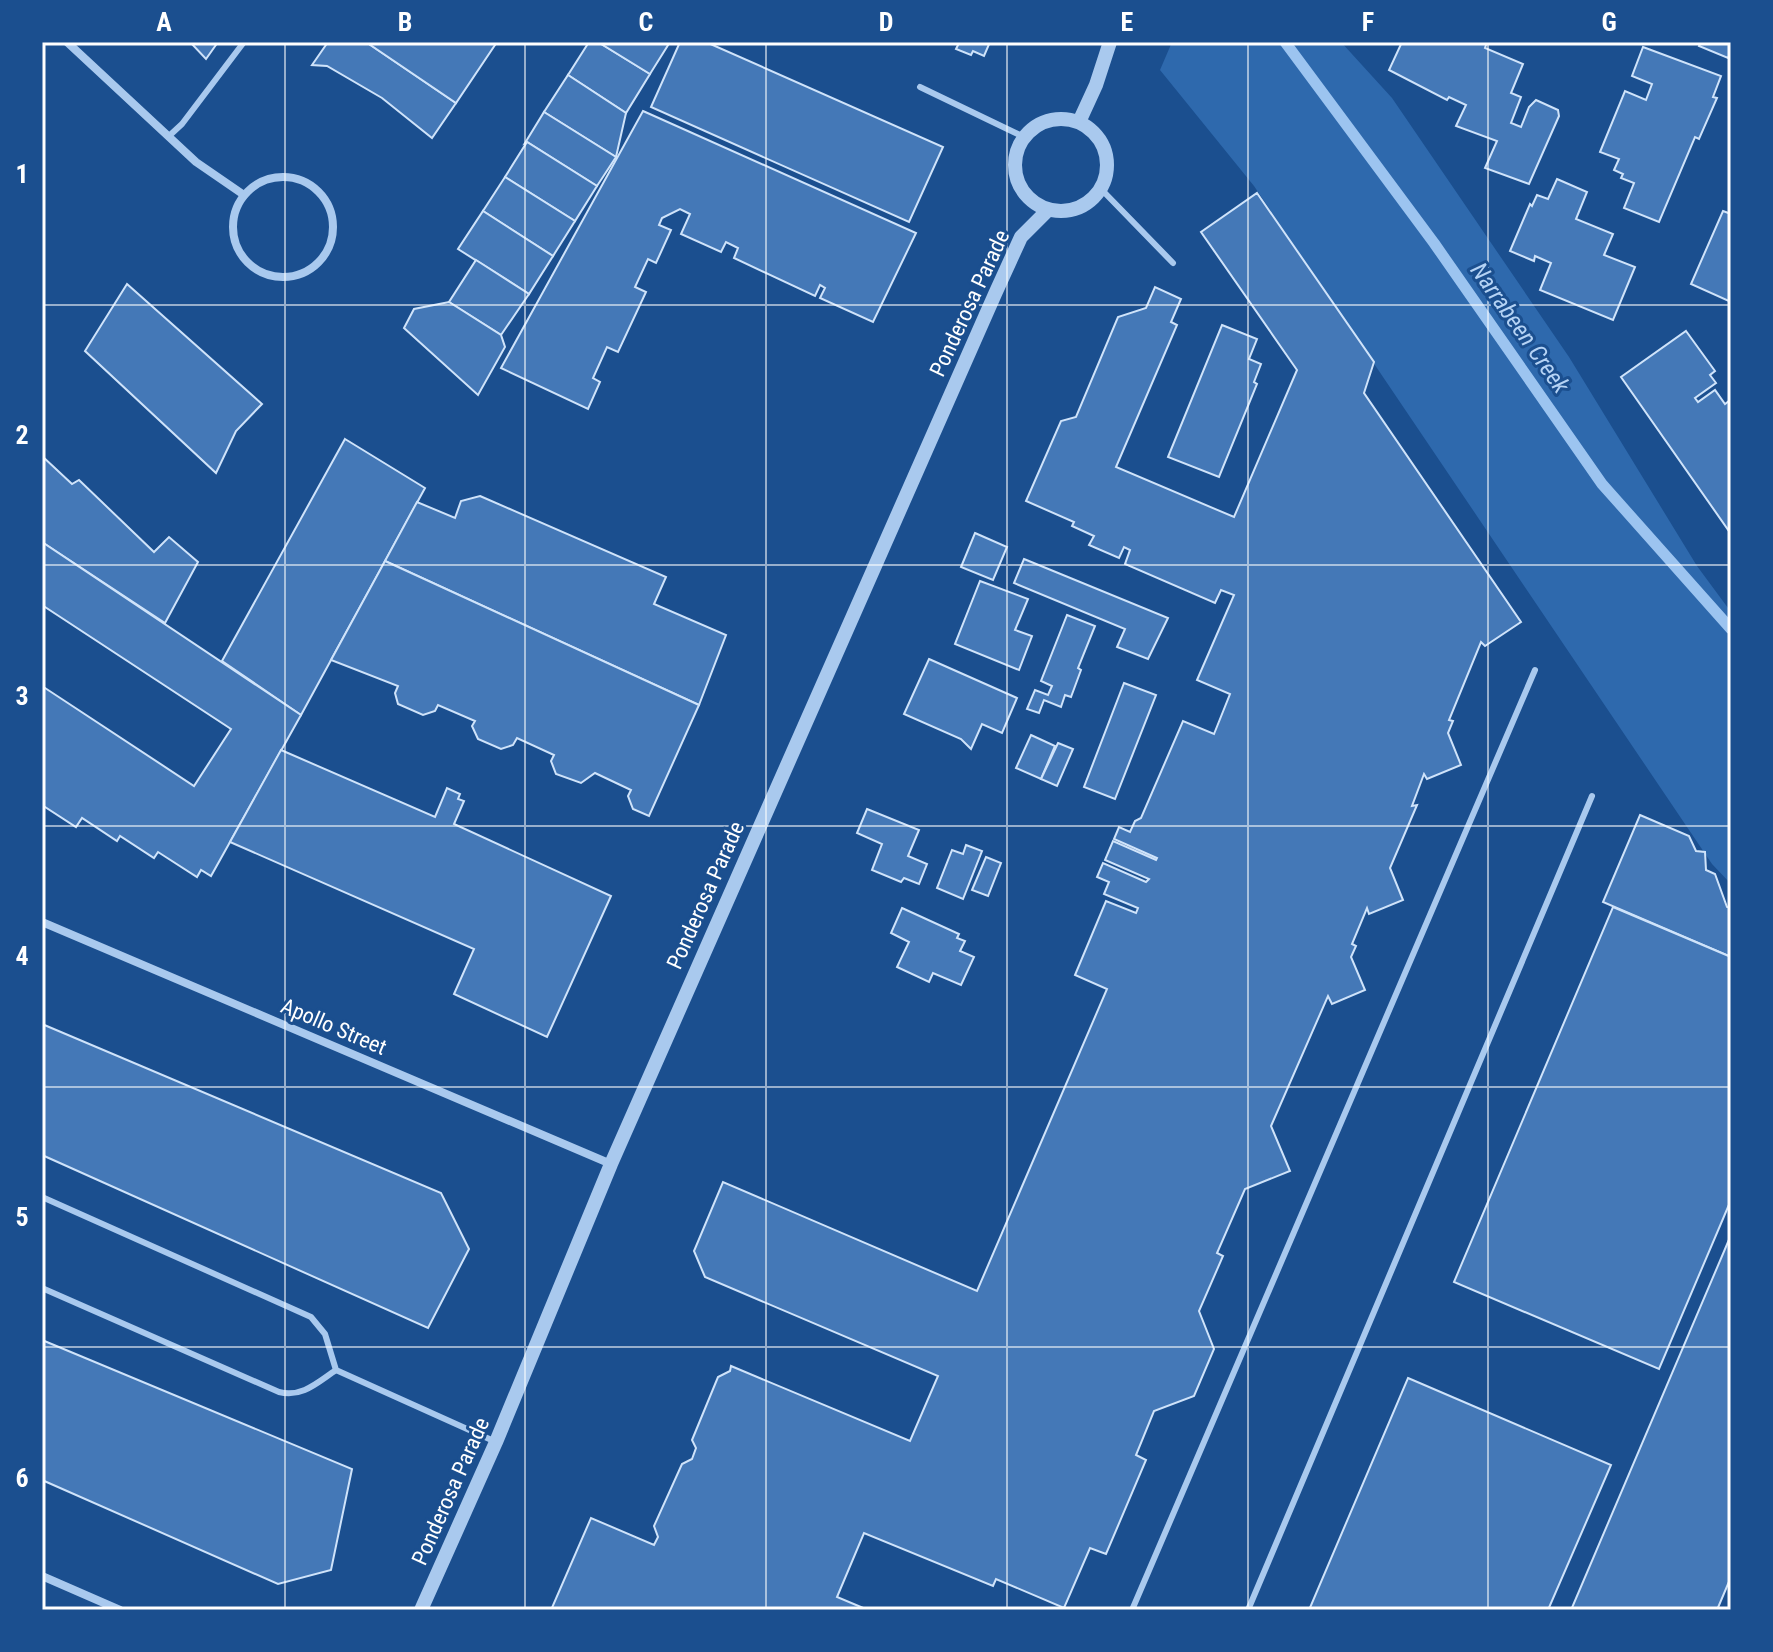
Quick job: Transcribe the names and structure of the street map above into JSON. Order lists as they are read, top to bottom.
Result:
{
  "streets": {
    "street": ["Ponderosa Parade", "Apollo Street"]
  },
  "crossings": [
    ["Ponderosa Parade", "Apollo Street"]
  ],
  "water": ["Narrabeen Creek"],
  "grid": {
    "columns": [
      "A",
      "B",
      "C",
      "D",
      "E",
      "F",
      "G"
    ],
    "rows": [
      "1",
      "2",
      "3",
      "4",
      "5",
      "6"
    ]
  }
}
